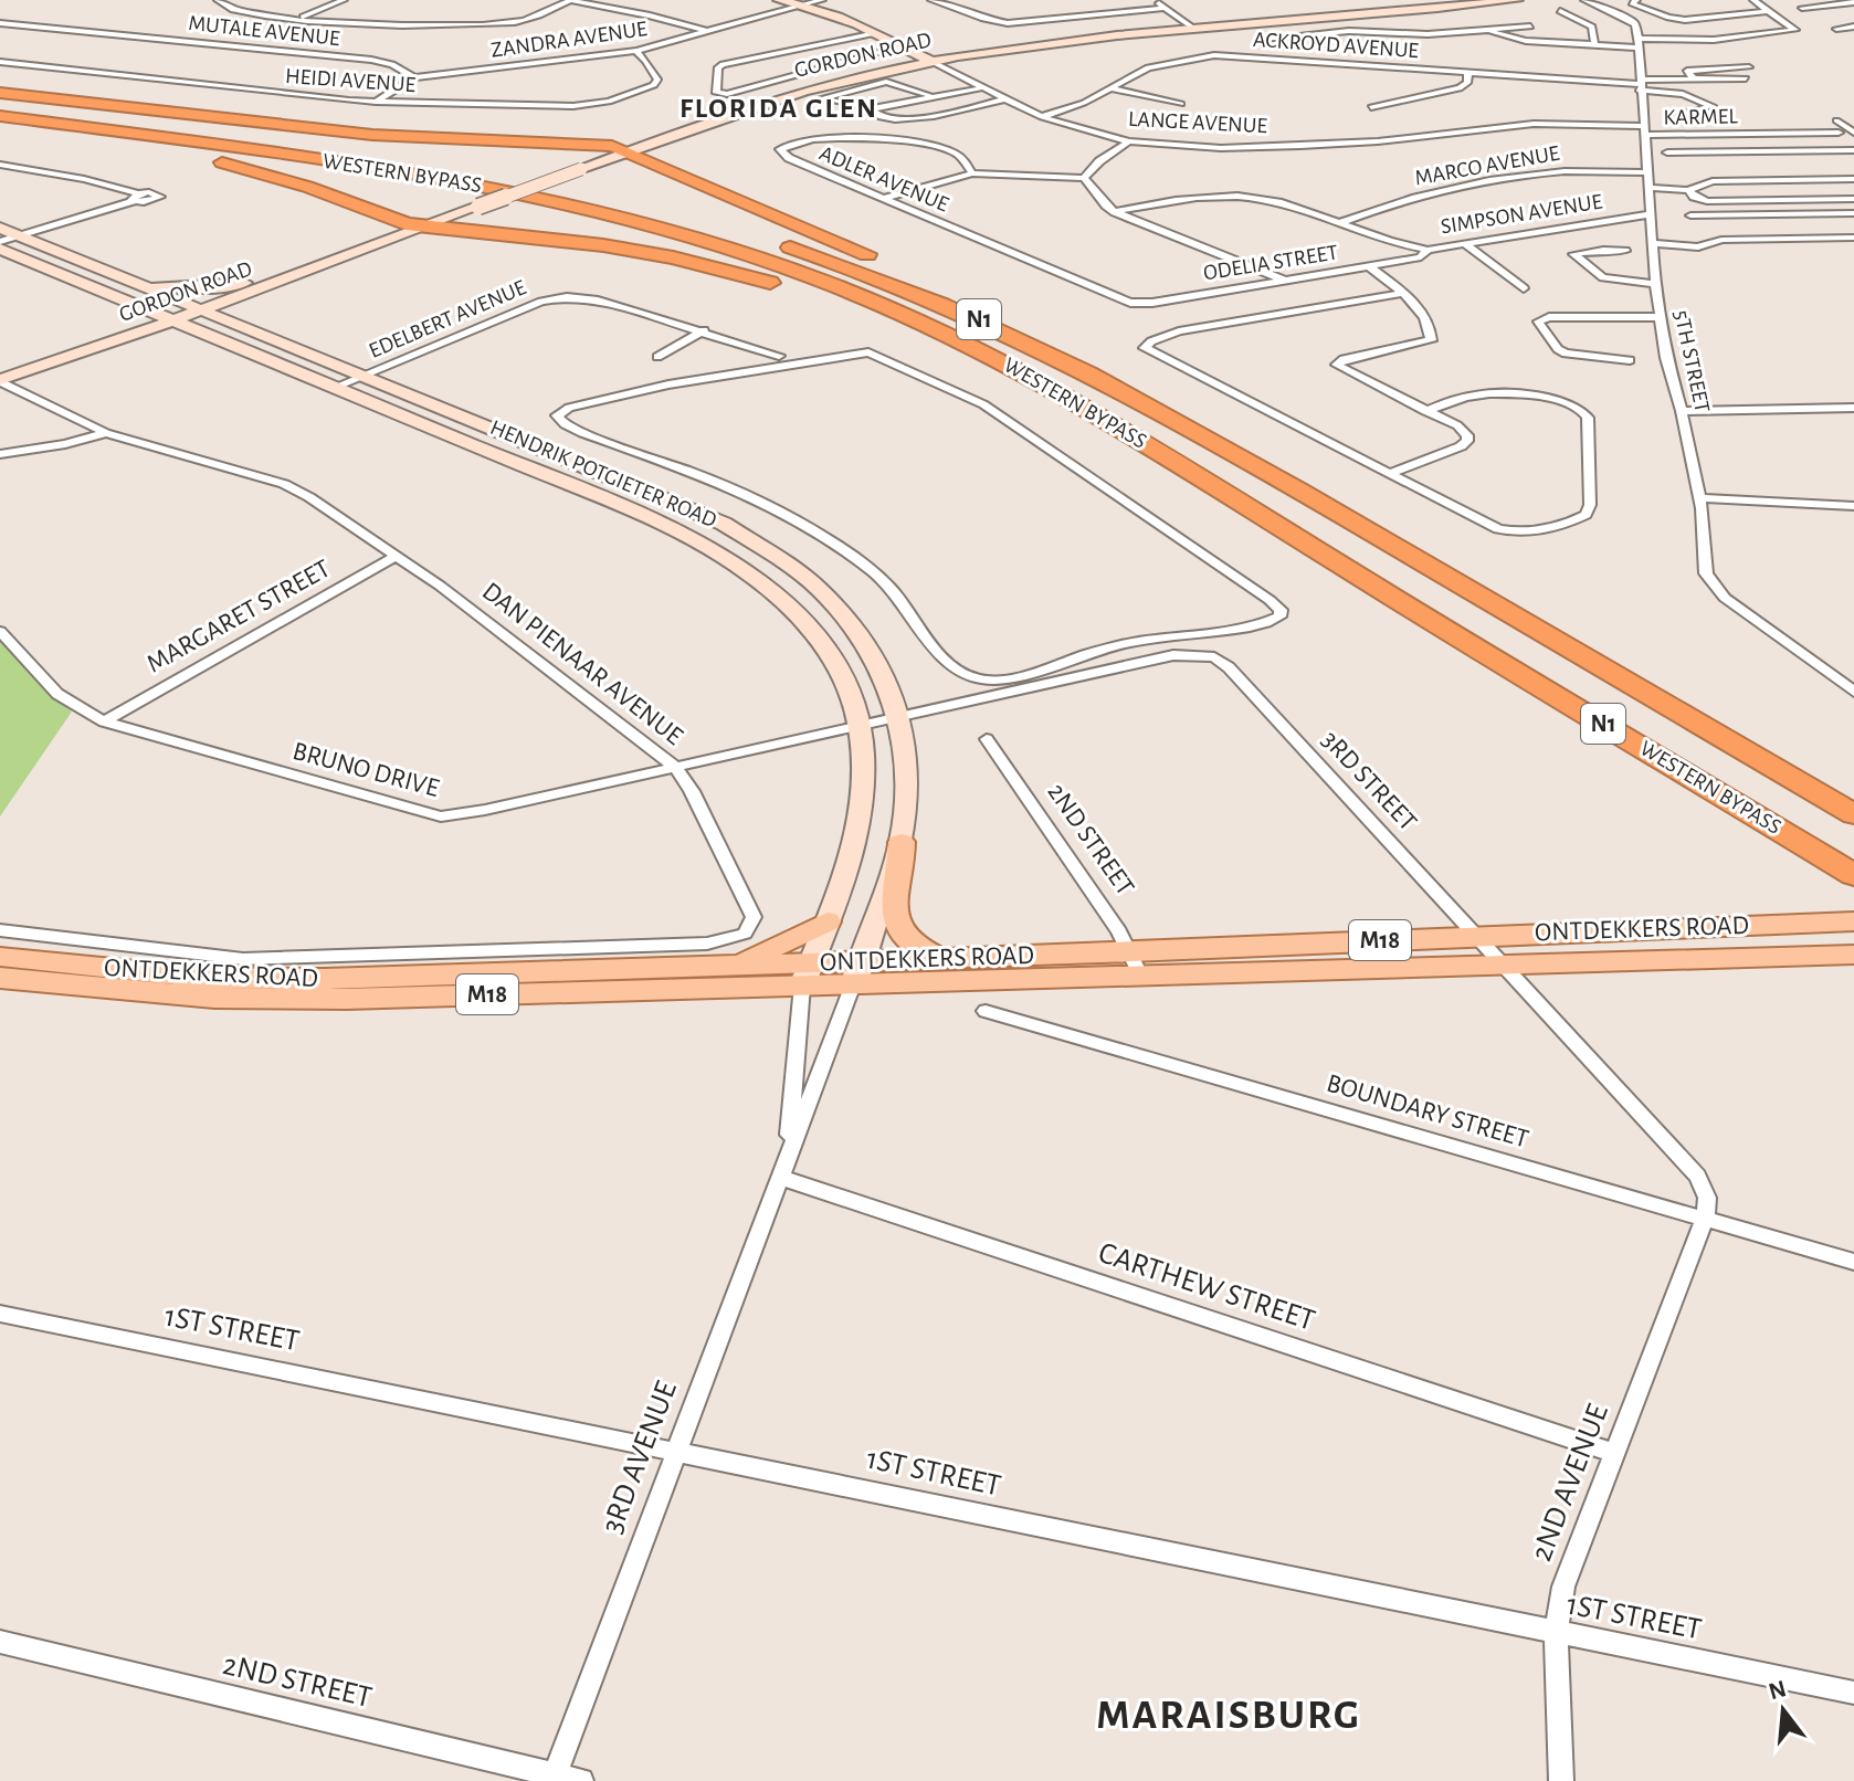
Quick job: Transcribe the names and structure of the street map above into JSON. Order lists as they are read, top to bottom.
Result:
{
  "streets": {
    "highway": ["WESTERN BYPASS", "N1"],
    "main road": [
      "GORDON ROAD",
      "LANGE AVENUE",
      "HENDRIK POTGIETER ROAD",
      "ONTDEKKERS ROAD",
      "M18"
    ],
    "street": [
      "MUTALE AVENUE",
      "ZANDRA AVENUE",
      "ACKROYD AVENUE",
      "HEIDI AVENUE",
      "KARMEL",
      "MARCO AVENUE",
      "ADLER AVENUE",
      "SIMPSON AVENUE",
      "ODELIA STREET",
      "EDELBERT AVENUE",
      "5TH STREET",
      "MARGARET STREET",
      "DAN PIENAAR AVENUE",
      "BRUNO DRIVE",
      "3RD STREET",
      "2ND STREET",
      "BOUNDARY STREET",
      "CARTHEW STREET",
      "1ST STREET",
      "3RD AVENUE",
      "2ND AVENUE"
    ]
  },
  "crossings": [
    ["MUTALE AVENUE", "ZANDRA AVENUE"],
    ["ZANDRA AVENUE", "HEIDI AVENUE"],
    ["ZANDRA AVENUE", "LANGE AVENUE"],
    ["ACKROYD AVENUE", "LANGE AVENUE"],
    ["ACKROYD AVENUE", "5TH STREET"],
    ["GORDON ROAD", "LANGE AVENUE"],
    ["GORDON ROAD", "HENDRIK POTGIETER ROAD"],
    ["GORDON ROAD", "DAN PIENAAR AVENUE"],
    ["KARMEL", "LANGE AVENUE"],
    ["KARMEL", "5TH STREET"],
    ["LANGE AVENUE", "5TH STREET"],
    ["MARCO AVENUE", "SIMPSON AVENUE"],
    ["MARCO AVENUE", "5TH STREET"],
    ["ADLER AVENUE", "ODELIA STREET"],
    ["SIMPSON AVENUE", "ODELIA STREET"],
    ["SIMPSON AVENUE", "5TH STREET"],
    ["EDELBERT AVENUE", "HENDRIK POTGIETER ROAD"],
    ["HENDRIK POTGIETER ROAD", "BRUNO DRIVE"],
    ["HENDRIK POTGIETER ROAD", "3RD STREET"],
    ["HENDRIK POTGIETER ROAD", "ONTDEKKERS ROAD"],
    ["HENDRIK POTGIETER ROAD", "3RD AVENUE"],
    ["MARGARET STREET", "DAN PIENAAR AVENUE"],
    ["MARGARET STREET", "BRUNO DRIVE"],
    ["DAN PIENAAR AVENUE", "BRUNO DRIVE"],
    ["BRUNO DRIVE", "3RD STREET"],
    ["3RD STREET", "ONTDEKKERS ROAD"],
    ["3RD STREET", "BOUNDARY STREET"],
    ["3RD STREET", "2ND AVENUE"],
    ["2ND STREET", "ONTDEKKERS ROAD"],
    ["2ND STREET", "3RD AVENUE"],
    ["ONTDEKKERS ROAD", "3RD AVENUE"],
    ["BOUNDARY STREET", "2ND AVENUE"],
    ["CARTHEW STREET", "3RD AVENUE"],
    ["CARTHEW STREET", "2ND AVENUE"],
    ["1ST STREET", "3RD AVENUE"],
    ["1ST STREET", "2ND AVENUE"]
  ],
  "districts": ["FLORIDA GLEN", "MARAISBURG"],
  "north": "top"
}
